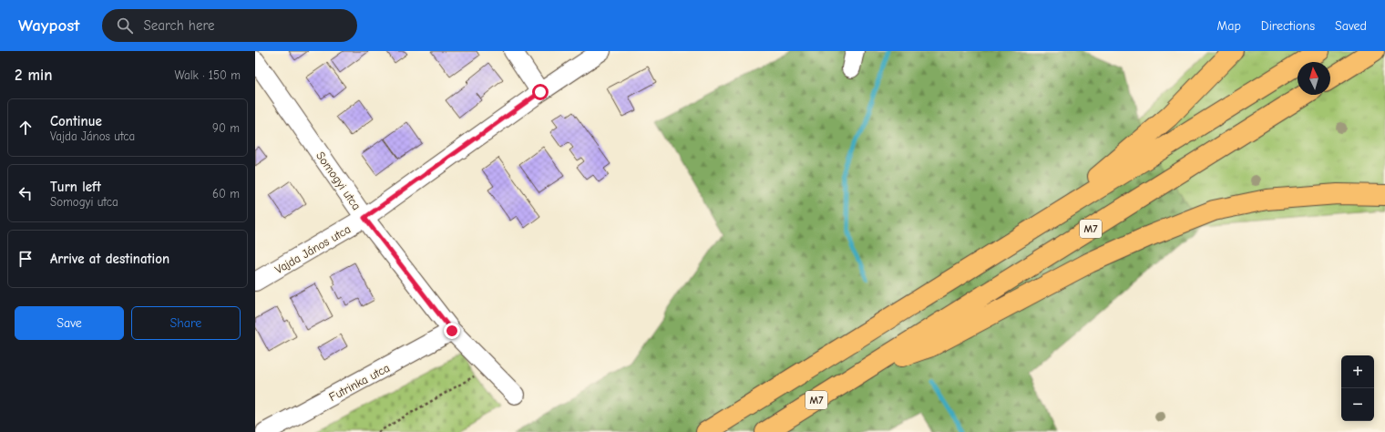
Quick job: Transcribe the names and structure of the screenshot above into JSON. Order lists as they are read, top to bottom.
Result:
{
  "streets": {
    "highway": ["M7"],
    "street": ["Somogyi utca", "Vajda János utca", "Futrinka utca"]
  },
  "crossings": [
    ["Somogyi utca", "Vajda János utca"],
    ["Somogyi utca", "Futrinka utca"]
  ],
  "north": "top",
  "page": {
    "header": "Waypost",
    "search": "Search here",
    "nav": ["Map", "Directions", "Saved"],
    "heading": ["2 min", "Walk · 150 m"],
    "list": [
      ["Continue", "Vajda János utca", "90 m"],
      ["Turn left", "Somogyi utca", "60 m"],
      "Arrive at destination"
    ],
    "buttons": ["Save", "Share"],
    "map_buttons": ["+", "−"]
  }
}
